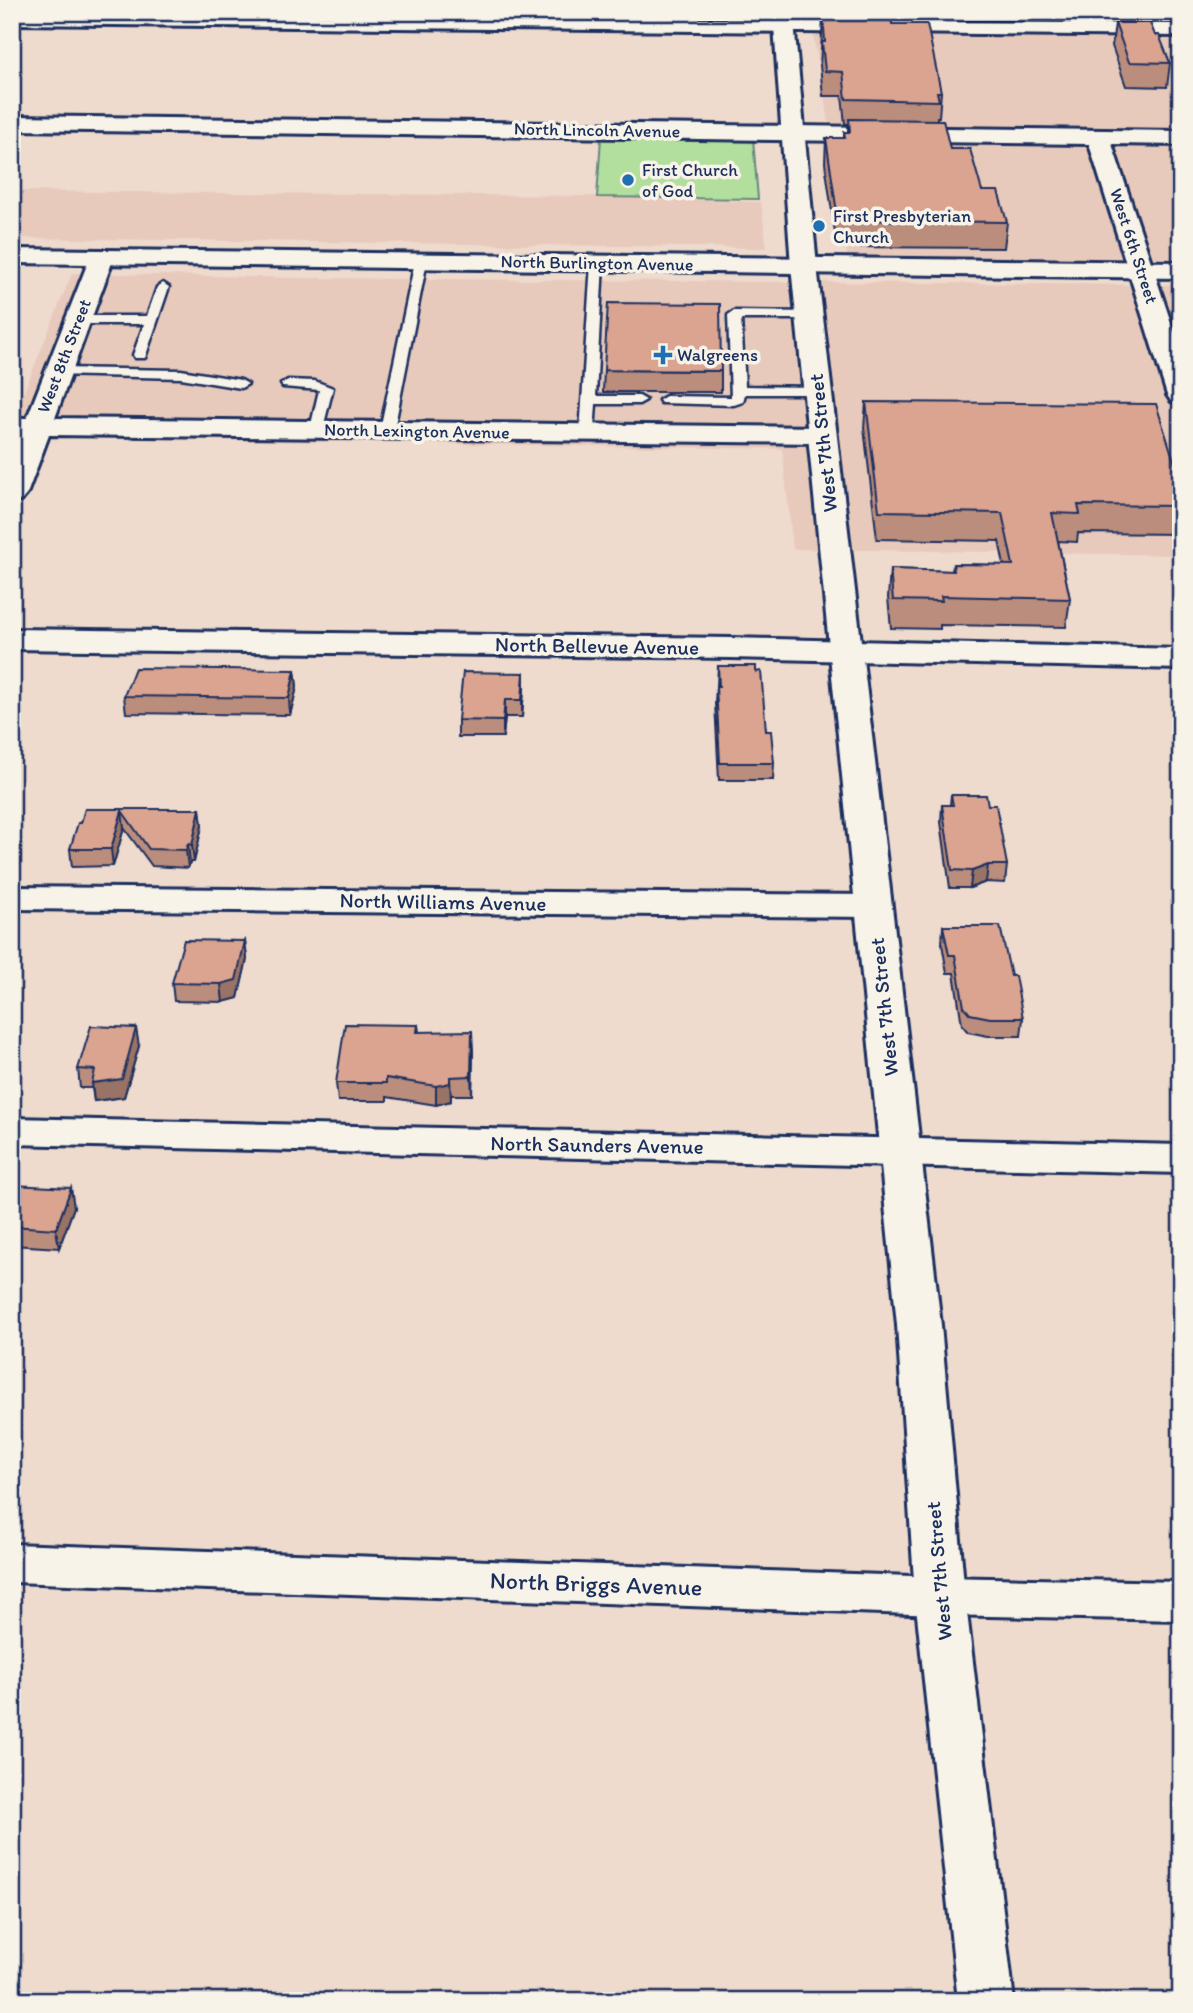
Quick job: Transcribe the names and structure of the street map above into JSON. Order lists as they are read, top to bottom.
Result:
{
  "streets": {
    "main road": [
      "North Lincoln Avenue",
      "West 6th Street",
      "North Burlington Avenue",
      "West 8th Street",
      "North Lexington Avenue",
      "West 7th Street",
      "North Bellevue Avenue",
      "North Williams Avenue",
      "North Saunders Avenue",
      "North Briggs Avenue"
    ]
  },
  "crossings": [
    ["North Lincoln Avenue", "West 6th Street"],
    ["North Lincoln Avenue", "West 7th Street"],
    ["West 6th Street", "North Burlington Avenue"],
    ["North Burlington Avenue", "West 8th Street"],
    ["North Burlington Avenue", "West 7th Street"],
    ["West 8th Street", "North Lexington Avenue"],
    ["North Lexington Avenue", "West 7th Street"],
    ["West 7th Street", "North Bellevue Avenue"],
    ["West 7th Street", "North Williams Avenue"],
    ["West 7th Street", "North Saunders Avenue"],
    ["West 7th Street", "North Briggs Avenue"]
  ],
  "places": {
    "other": ["First Church of God", "First Presbyterian Church"],
    "health": ["Walgreens"]
  }
}
